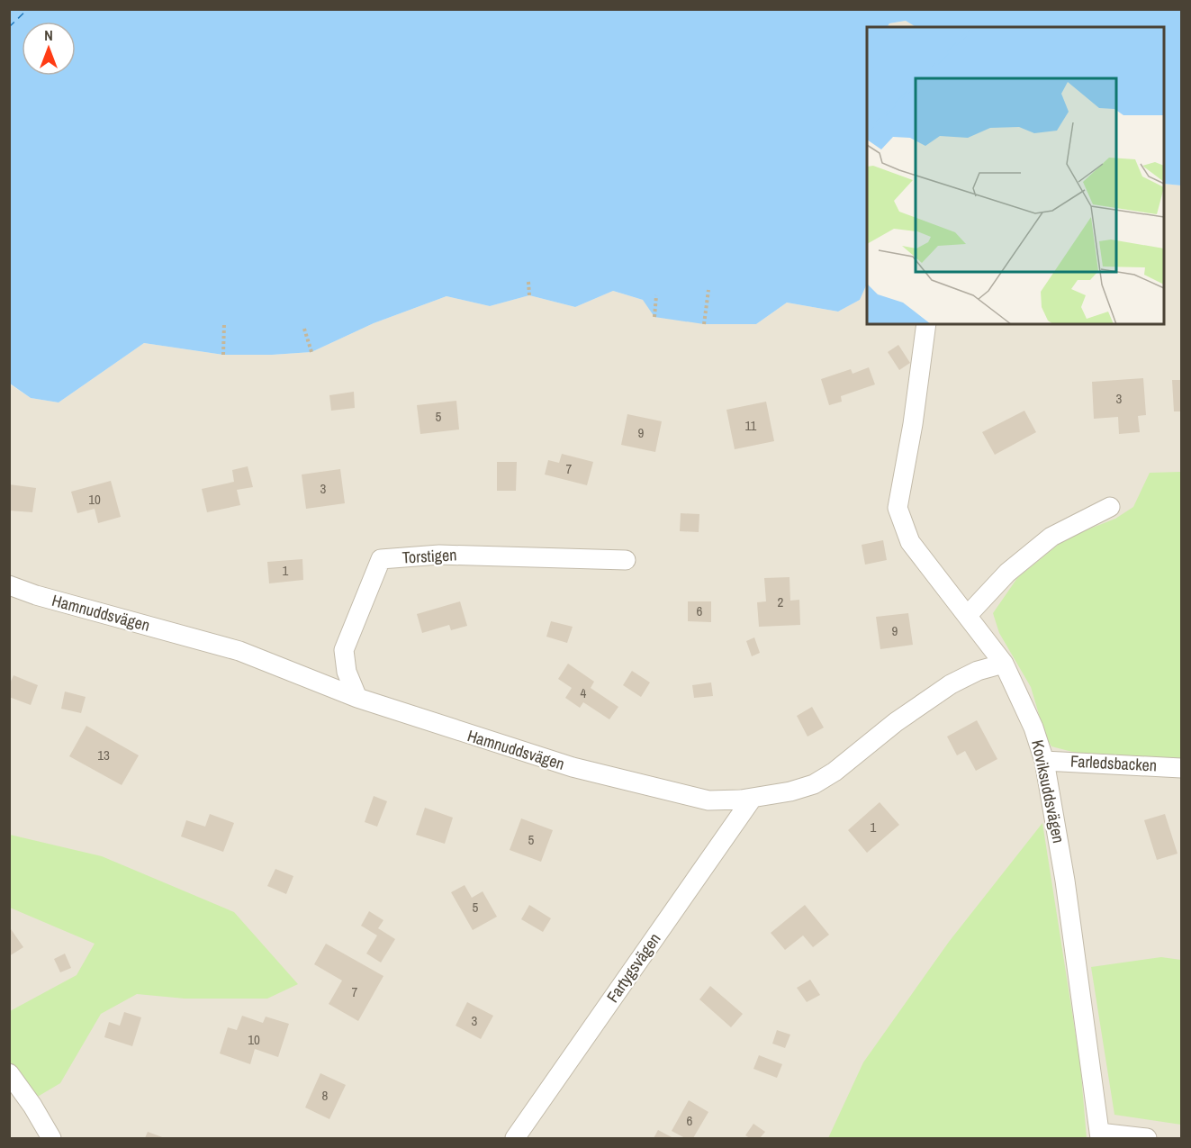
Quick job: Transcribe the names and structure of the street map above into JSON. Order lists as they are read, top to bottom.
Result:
{
  "streets": {
    "street": [
      "Torstigen",
      "Hamnuddsvägen",
      "Farledsbacken",
      "Koviksuddsvägen",
      "Fartygsvägen"
    ]
  },
  "crossings": [
    ["Torstigen", "Hamnuddsvägen"],
    ["Hamnuddsvägen", "Koviksuddsvägen"],
    ["Hamnuddsvägen", "Fartygsvägen"],
    ["Farledsbacken", "Koviksuddsvägen"]
  ],
  "house_numbers": [
    "3",
    "5",
    "11",
    "9",
    "7",
    "3",
    "10",
    "1",
    "2",
    "6",
    "9",
    "4",
    "13",
    "1",
    "5",
    "5",
    "7",
    "3",
    "10",
    "8",
    "6"
  ],
  "north": "top"
}
